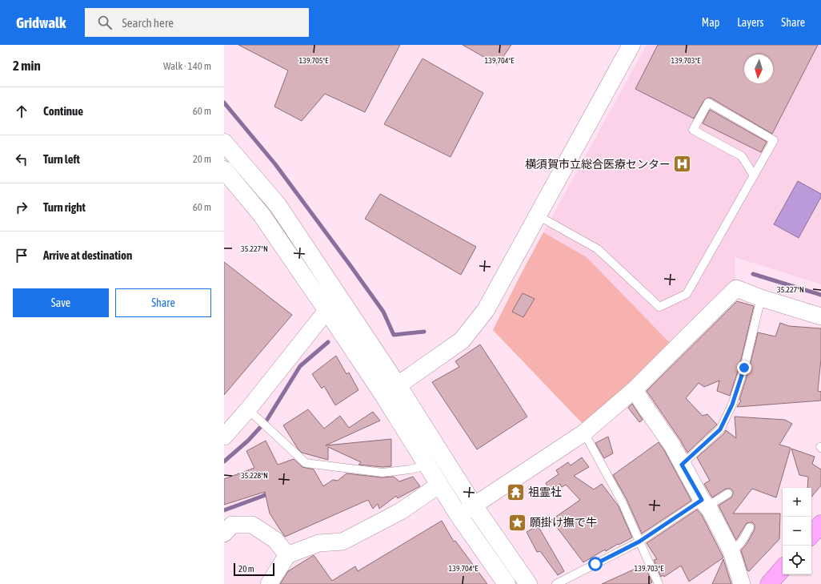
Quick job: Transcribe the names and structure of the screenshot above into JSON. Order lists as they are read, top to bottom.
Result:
{
  "places": {
    "hospital": ["横須賀市立総合医療センター"],
    "temple": ["祖霊社"],
    "place": ["願掛け撫で牛"]
  },
  "scale_bar": "20 m",
  "north": "bottom",
  "page": {
    "header": "Gridwalk",
    "search": "Search here",
    "nav": ["Map", "Layers", "Share"],
    "heading": ["2 min", "Walk · 140 m"],
    "list": [
      ["Continue", "60 m"],
      ["Turn left", "20 m"],
      ["Turn right", "60 m"],
      "Arrive at destination"
    ],
    "buttons": ["Save", "Share"],
    "map_buttons": ["+", "−"],
    "scale": "20 m"
  },
  "coordinates": [
    "139.705°E",
    "139.704°E",
    "139.703°E",
    "35.227°N",
    "35.228°N"
  ]
}
